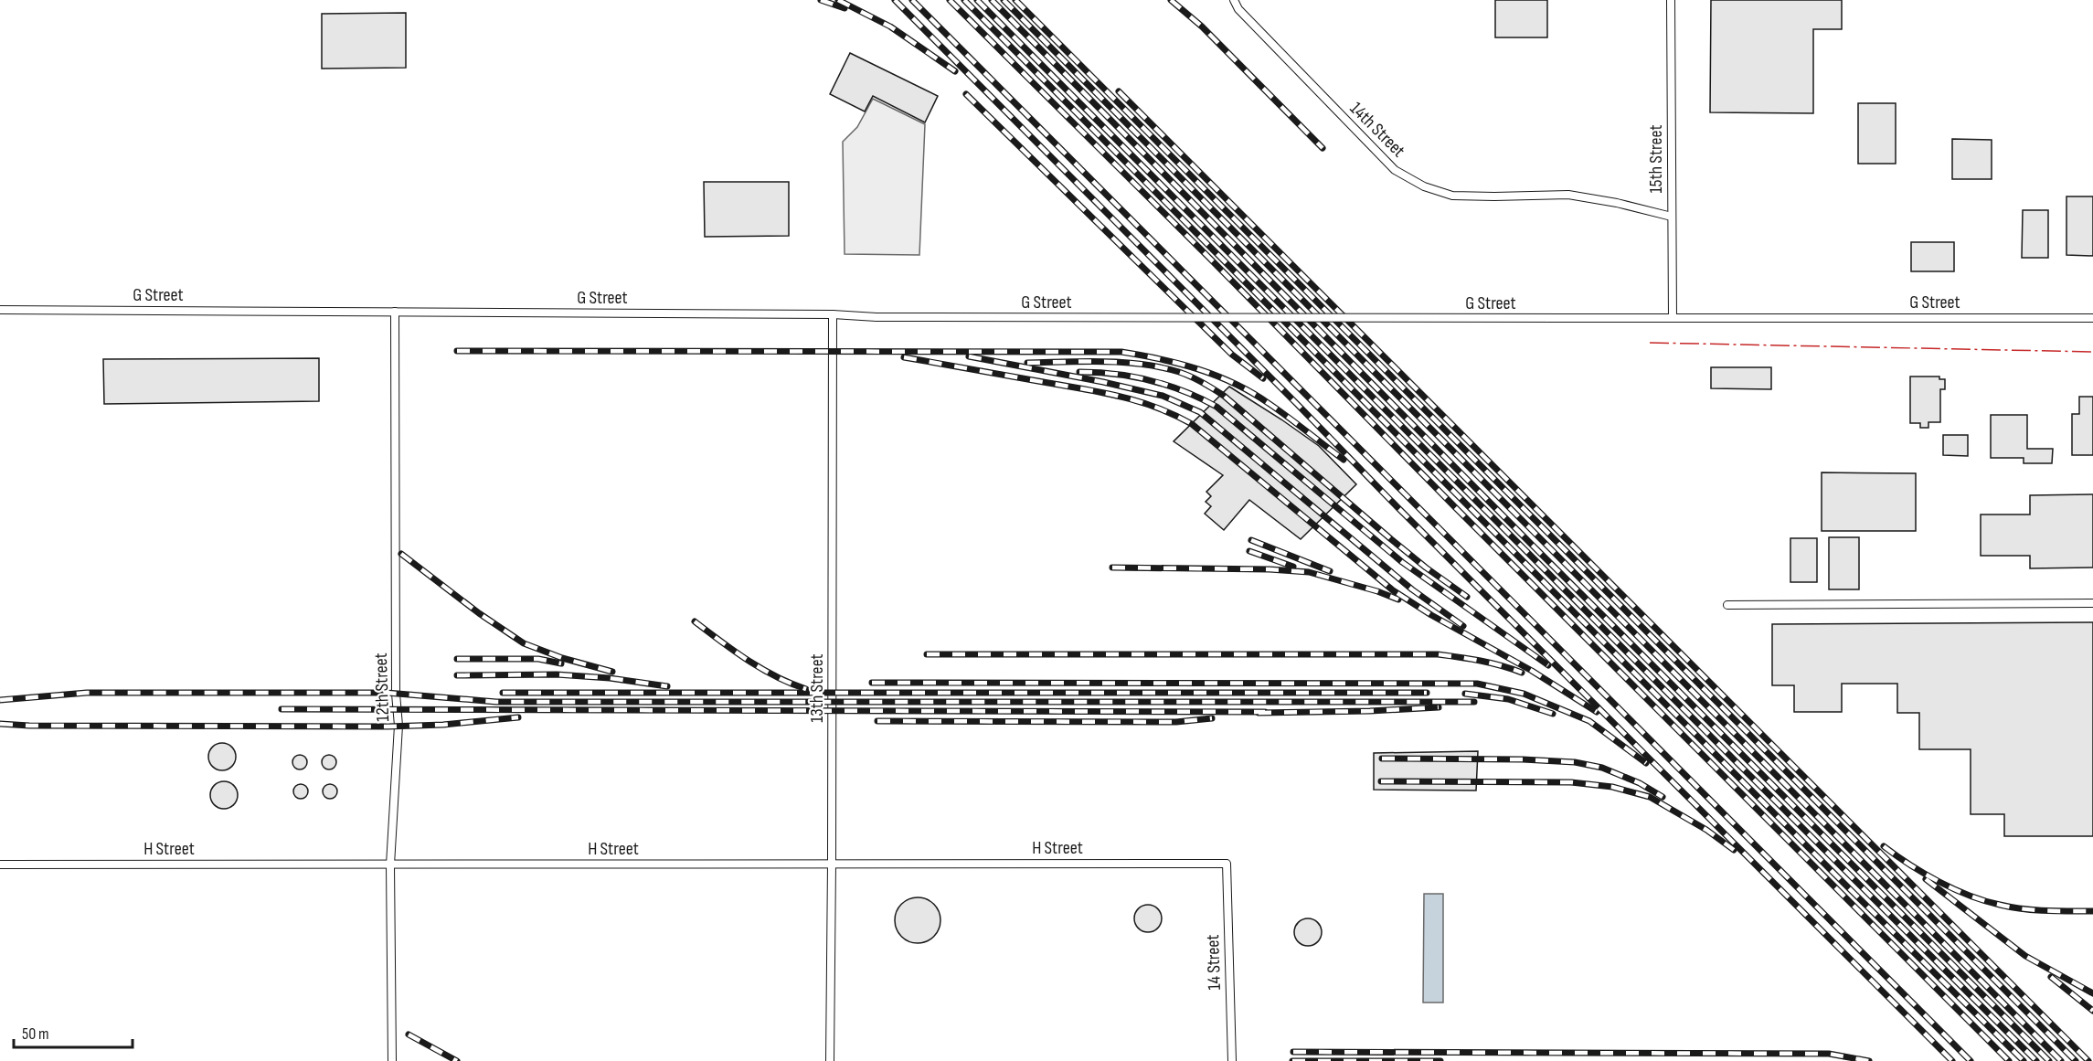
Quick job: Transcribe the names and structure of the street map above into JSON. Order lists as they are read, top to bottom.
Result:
{
  "streets": {
    "lane": [
      "14th Street",
      "15th Street",
      "G Street",
      "12th Street",
      "13th Street",
      "H Street",
      "14 Street"
    ]
  },
  "crossings": [
    ["14th Street", "15th Street"],
    ["15th Street", "G Street"],
    ["G Street", "12th Street"],
    ["G Street", "13th Street"],
    ["12th Street", "H Street"],
    ["13th Street", "H Street"],
    ["H Street", "14 Street"]
  ],
  "scale_bar": "50 m"
}
